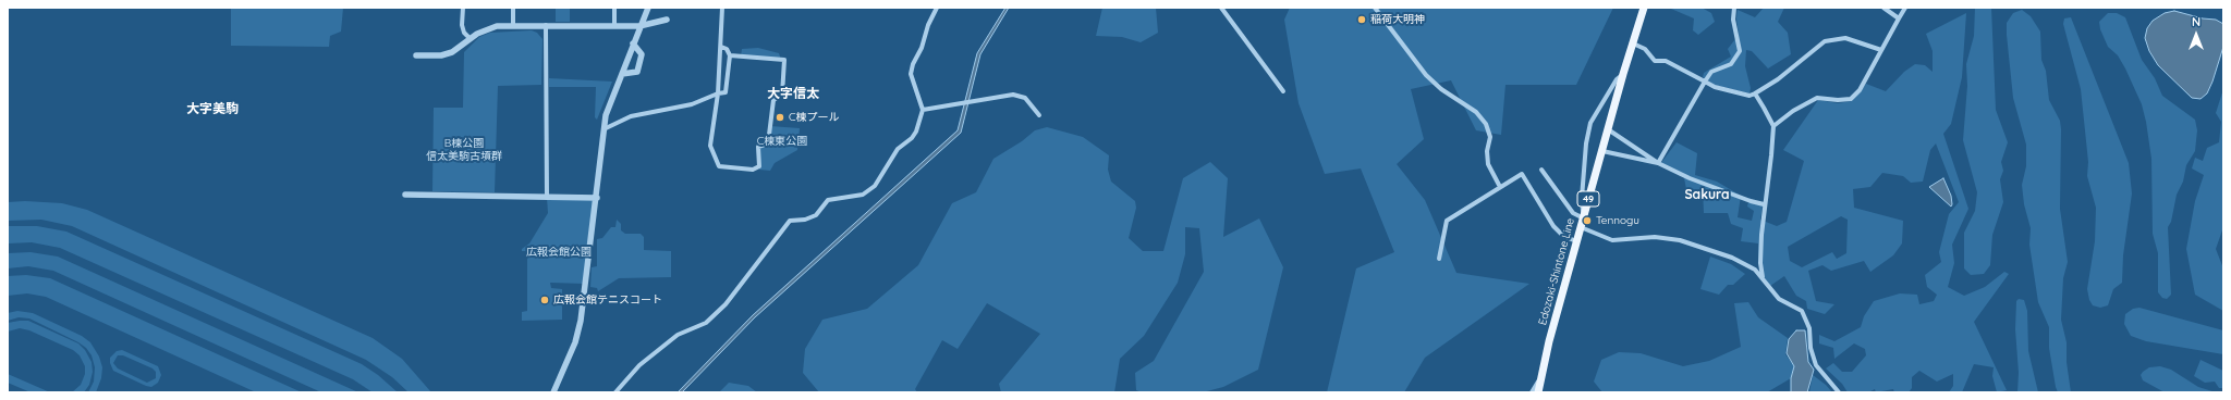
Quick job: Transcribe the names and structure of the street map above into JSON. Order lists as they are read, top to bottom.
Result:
{
  "streets": {
    "main road": ["49", "Edozaki-Shintone Line"]
  },
  "districts": ["大字信太", "大字美駒", "Sakura"],
  "parks": ["C棟東公園", "B棟公園 信太美駒古墳群", "広報会館公園"],
  "places": [
    "稲荷大明神",
    "C棟プール",
    "Tennogu",
    "広報会館テニスコート"
  ],
  "north": "top"
}
